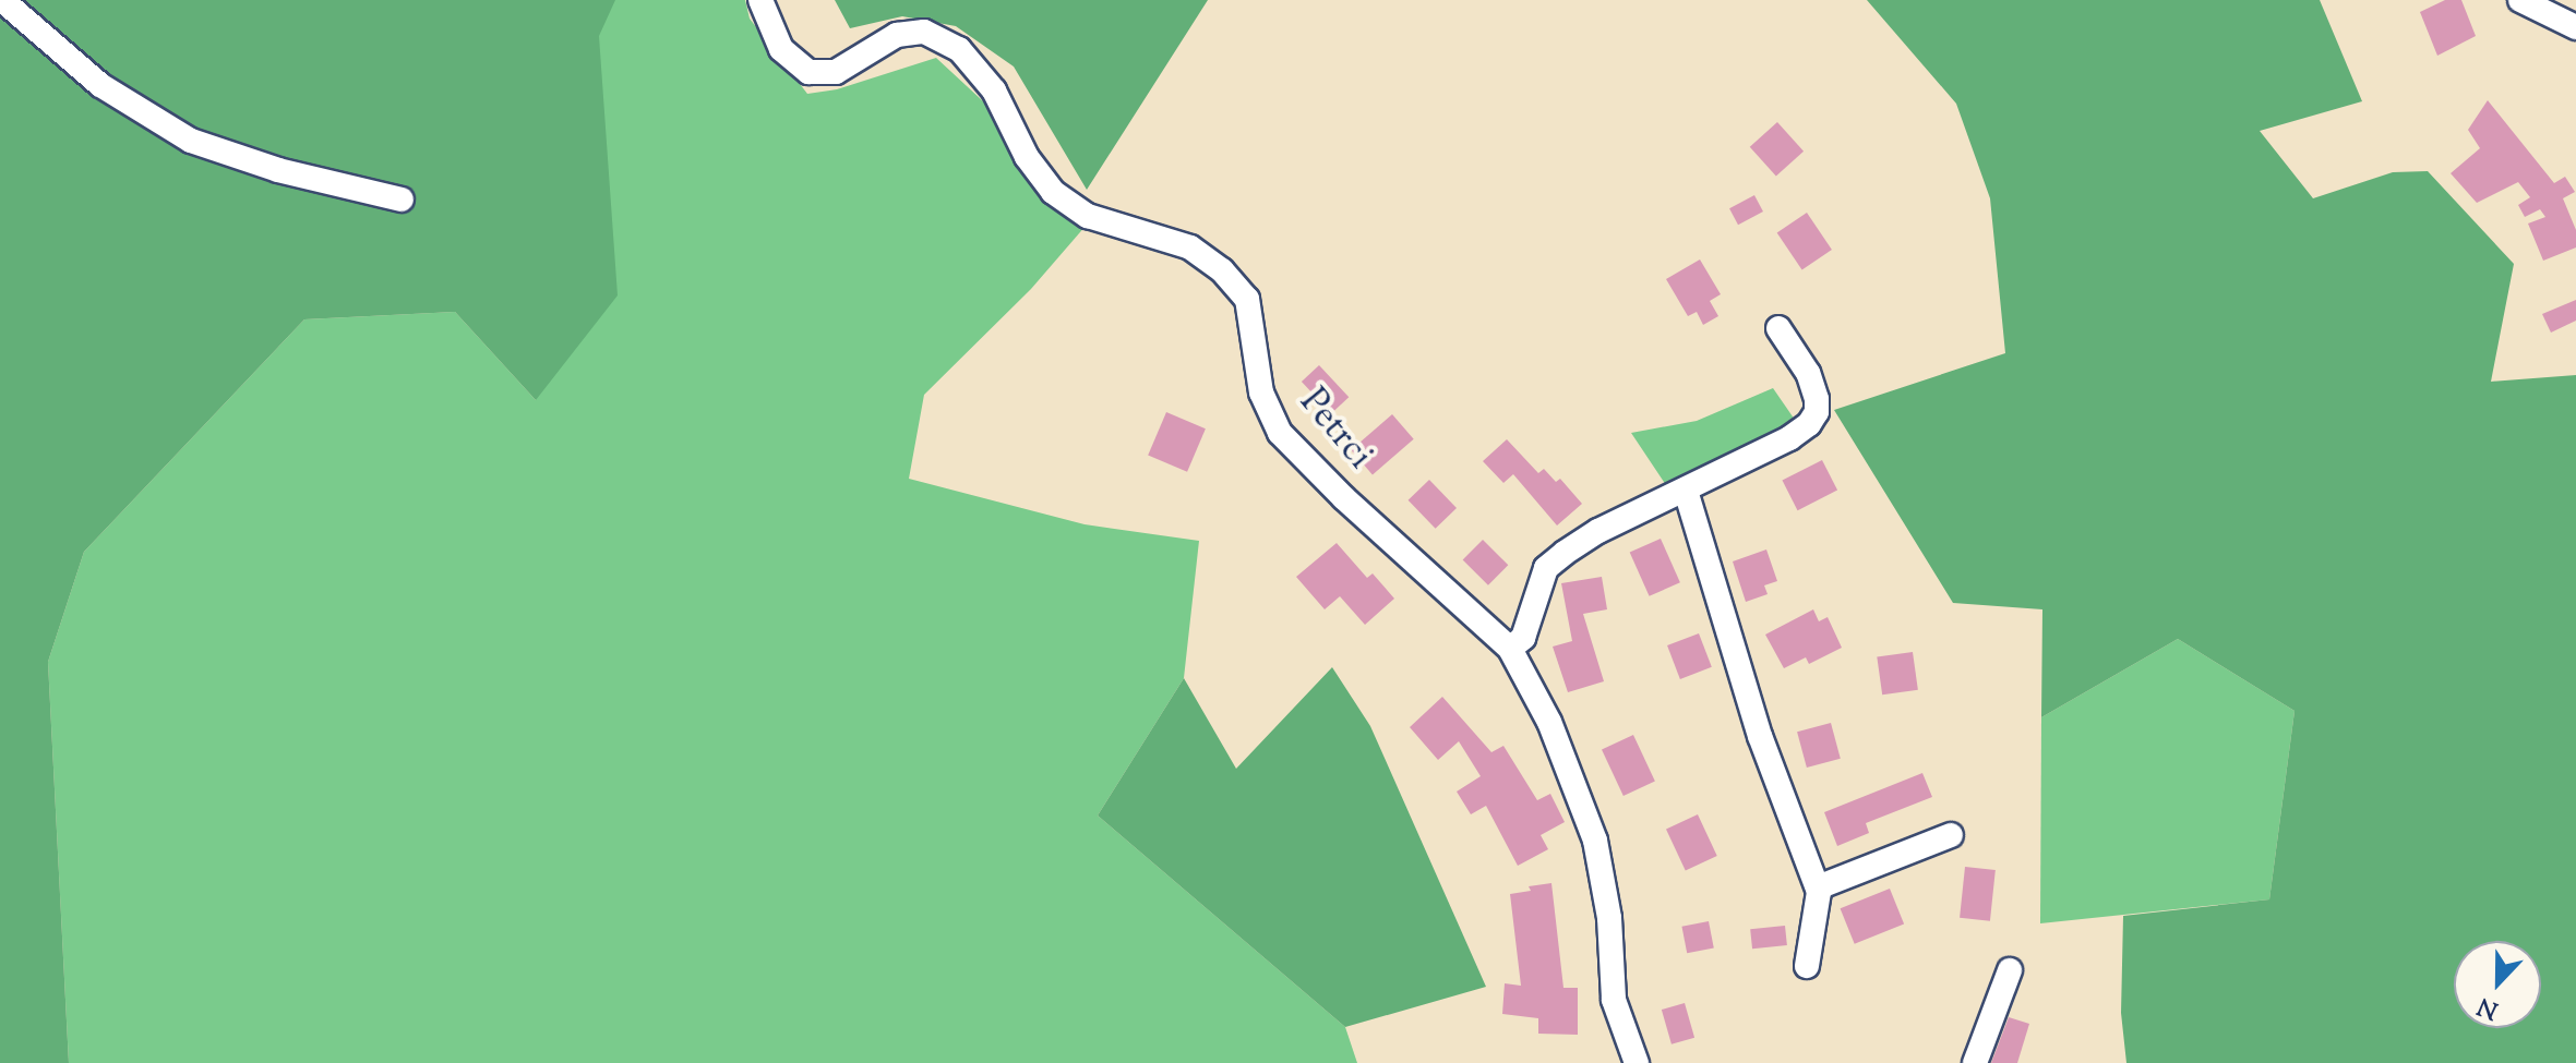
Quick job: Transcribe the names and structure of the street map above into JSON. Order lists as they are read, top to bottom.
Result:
{
  "streets": {
    "street": ["Petrci"]
  },
  "north": "bottom"
}
